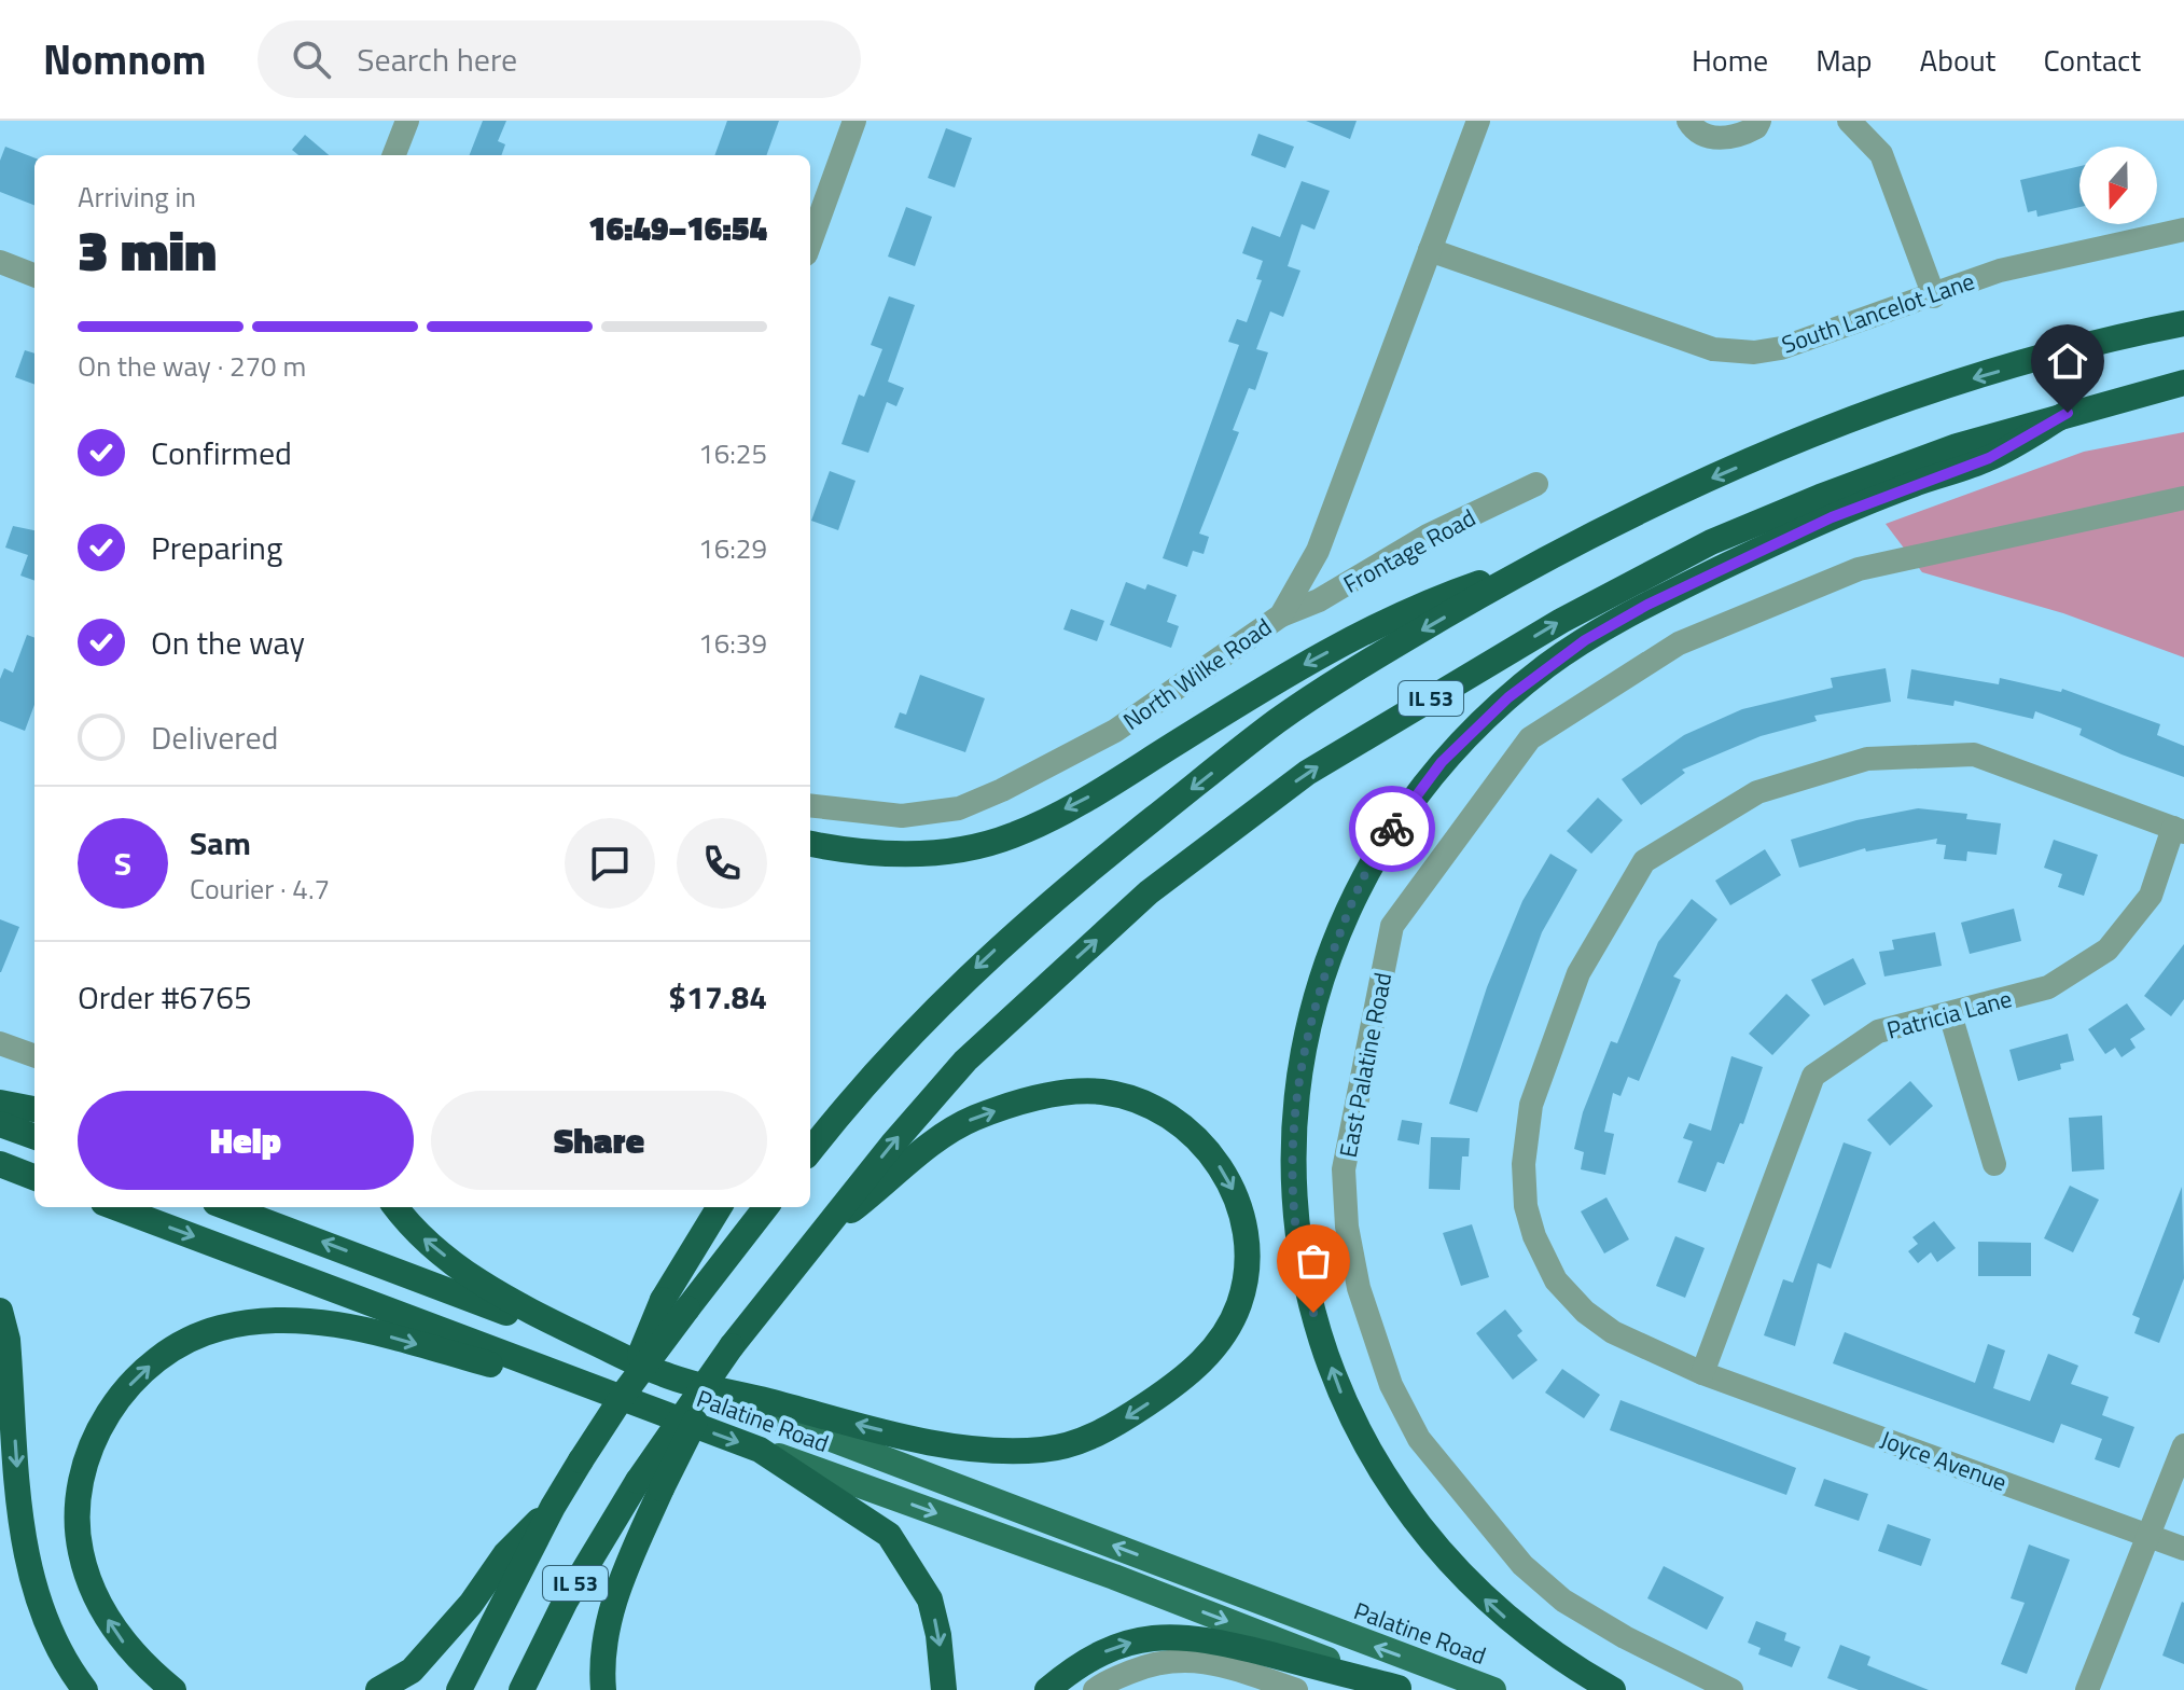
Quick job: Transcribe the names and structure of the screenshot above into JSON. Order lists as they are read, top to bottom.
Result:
{
  "streets": {
    "highway": ["IL 53", "Palatine Road"],
    "street": [
      "South Lancelot Lane",
      "Frontage Road",
      "North Wilke Road",
      "Patricia Lane",
      "East Palatine Road",
      "Joyce Avenue"
    ]
  },
  "crossings": [
    ["South Lancelot Lane", "North Wilke Road"],
    ["Frontage Road", "North Wilke Road"],
    ["IL 53", "Palatine Road"],
    ["Patricia Lane", "Joyce Avenue"]
  ],
  "north": "bottom",
  "page": {
    "header": "Nomnom",
    "search": "Search here",
    "nav": [
      "Home",
      "Map",
      "About",
      "Contact"
    ],
    "heading": ["3 min", "Arriving in", "16:49–16:54"],
    "panel": [
      "Sam",
      "Courier · 4.7",
      "Order #6765",
      "$17.84"
    ],
    "bar": "On the way · 270 m",
    "list": [
      ["Confirmed", "16:25"],
      ["Preparing", "16:29"],
      ["On the way", "16:39"],
      "Delivered"
    ],
    "round": "S",
    "buttons": ["Help", "Share"]
  }
}
